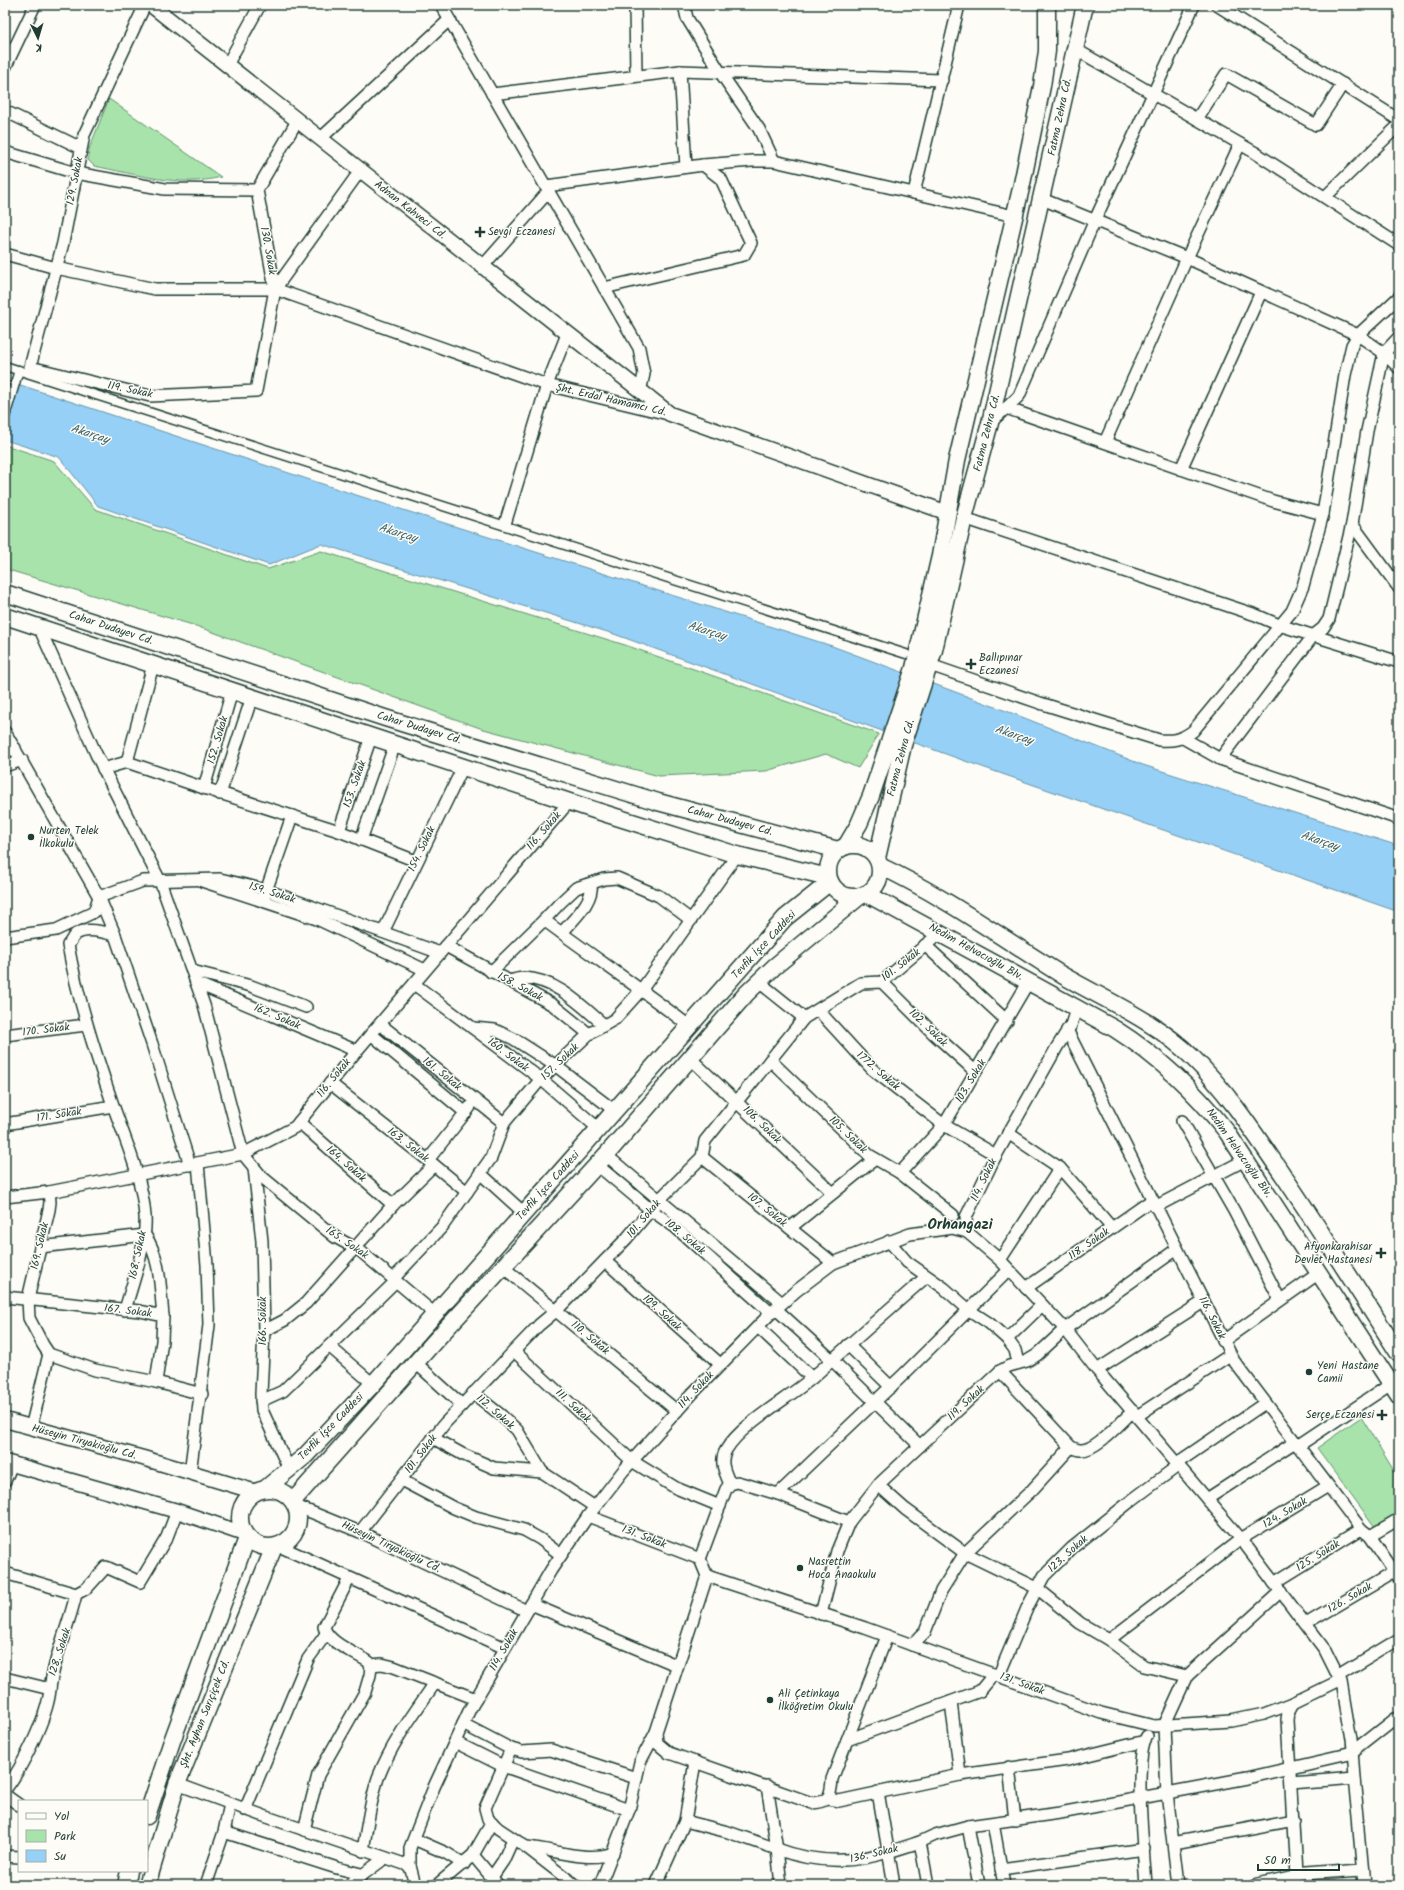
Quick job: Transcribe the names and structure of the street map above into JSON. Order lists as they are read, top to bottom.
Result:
{
  "streets": {
    "main road": [
      "Fatma Zehra Cd.",
      "Cahar Dudayev Cd.",
      "Tevfik İşce Caddesi",
      "Nedim Helvacıoğlu Blv.",
      "Hüseyin Tiryakioğlu Cd.",
      "Şht. Ayhan Sarıçiçek Cd."
    ],
    "street": [
      "129. Sokak",
      "Adnan Kahveci Cd.",
      "130. Sokak",
      "119. Sokak",
      "Şht. Erdal Hamamcı Cd.",
      "152. Sokak",
      "153. Sokak",
      "116. Sokak",
      "154. Sokak",
      "159. Sokak",
      "101. Sokak",
      "158. Sokak",
      "162. Sokak",
      "102. Sokak",
      "170. Sokak",
      "160. Sokak",
      "157. Sokak",
      "1772. Sokak",
      "161. Sokak",
      "103. Sokak",
      "171. Sokak",
      "106. Sokak",
      "105. Sokak",
      "163. Sokak",
      "164. Sokak",
      "114. Sokak",
      "107. Sokak",
      "108. Sokak",
      "165. Sokak",
      "118. Sokak",
      "169. Sokak",
      "168. Sokak",
      "167. Sokak",
      "109. Sokak",
      "166. Sokak",
      "110. Sokak",
      "111. Sokak",
      "112. Sokak",
      "124. Sokak",
      "131. Sokak",
      "123. Sokak",
      "125. Sokak",
      "126. Sokak",
      "128. Sokak",
      "136. Sokak"
    ]
  },
  "crossings": [
    ["Fatma Zehra Cd.", "Şht. Erdal Hamamcı Cd."],
    ["Fatma Zehra Cd.", "Cahar Dudayev Cd."],
    ["Fatma Zehra Cd.", "Tevfik İşce Caddesi"],
    ["Fatma Zehra Cd.", "Nedim Helvacıoğlu Blv."],
    ["129. Sokak", "119. Sokak"],
    ["129. Sokak", "Şht. Erdal Hamamcı Cd."],
    ["Adnan Kahveci Cd.", "Şht. Erdal Hamamcı Cd."],
    ["130. Sokak", "119. Sokak"],
    ["130. Sokak", "Şht. Erdal Hamamcı Cd."],
    ["119. Sokak", "116. Sokak"],
    ["119. Sokak", "131. Sokak"],
    ["Cahar Dudayev Cd.", "152. Sokak"],
    ["Cahar Dudayev Cd.", "153. Sokak"],
    ["Cahar Dudayev Cd.", "116. Sokak"],
    ["Cahar Dudayev Cd.", "154. Sokak"],
    ["Cahar Dudayev Cd.", "Tevfik İşce Caddesi"],
    ["Cahar Dudayev Cd.", "Nedim Helvacıoğlu Blv."],
    ["Cahar Dudayev Cd.", "157. Sokak"],
    ["116. Sokak", "159. Sokak"],
    ["116. Sokak", "158. Sokak"],
    ["116. Sokak", "162. Sokak"],
    ["116. Sokak", "160. Sokak"],
    ["116. Sokak", "161. Sokak"],
    ["116. Sokak", "163. Sokak"],
    ["116. Sokak", "164. Sokak"],
    ["116. Sokak", "114. Sokak"],
    ["116. Sokak", "165. Sokak"],
    ["116. Sokak", "118. Sokak"],
    ["116. Sokak", "169. Sokak"],
    ["116. Sokak", "168. Sokak"],
    ["116. Sokak", "124. Sokak"],
    ["116. Sokak", "123. Sokak"],
    ["116. Sokak", "125. Sokak"],
    ["116. Sokak", "126. Sokak"],
    ["154. Sokak", "159. Sokak"],
    ["159. Sokak", "158. Sokak"],
    ["Tevfik İşce Caddesi", "Nedim Helvacıoğlu Blv."],
    ["Tevfik İşce Caddesi", "160. Sokak"],
    ["Tevfik İşce Caddesi", "106. Sokak"],
    ["Tevfik İşce Caddesi", "108. Sokak"],
    ["Tevfik İşce Caddesi", "165. Sokak"],
    ["Tevfik İşce Caddesi", "166. Sokak"],
    ["Tevfik İşce Caddesi", "110. Sokak"],
    ["Tevfik İşce Caddesi", "Hüseyin Tiryakioğlu Cd."],
    ["Tevfik İşce Caddesi", "Şht. Ayhan Sarıçiçek Cd."],
    ["Nedim Helvacıoğlu Blv.", "101. Sokak"],
    ["Nedim Helvacıoğlu Blv.", "103. Sokak"],
    ["Nedim Helvacıoğlu Blv.", "114. Sokak"],
    ["Nedim Helvacıoğlu Blv.", "118. Sokak"],
    ["101. Sokak", "102. Sokak"],
    ["101. Sokak", "1772. Sokak"],
    ["101. Sokak", "106. Sokak"],
    ["101. Sokak", "105. Sokak"],
    ["101. Sokak", "107. Sokak"],
    ["101. Sokak", "108. Sokak"],
    ["101. Sokak", "109. Sokak"],
    ["101. Sokak", "110. Sokak"],
    ["101. Sokak", "111. Sokak"],
    ["101. Sokak", "112. Sokak"],
    ["101. Sokak", "Hüseyin Tiryakioğlu Cd."],
    ["158. Sokak", "157. Sokak"],
    ["102. Sokak", "103. Sokak"],
    ["170. Sokak", "168. Sokak"],
    ["160. Sokak", "157. Sokak"],
    ["157. Sokak", "161. Sokak"],
    ["157. Sokak", "165. Sokak"],
    ["157. Sokak", "166. Sokak"],
    ["1772. Sokak", "103. Sokak"],
    ["1772. Sokak", "114. Sokak"],
    ["103. Sokak", "105. Sokak"],
    ["171. Sokak", "168. Sokak"],
    ["163. Sokak", "164. Sokak"],
    ["163. Sokak", "165. Sokak"],
    ["163. Sokak", "166. Sokak"],
    ["114. Sokak", "107. Sokak"],
    ["114. Sokak", "108. Sokak"],
    ["114. Sokak", "109. Sokak"],
    ["114. Sokak", "110. Sokak"],
    ["114. Sokak", "111. Sokak"],
    ["114. Sokak", "Hüseyin Tiryakioğlu Cd."],
    ["114. Sokak", "131. Sokak"],
    ["165. Sokak", "166. Sokak"],
    ["169. Sokak", "167. Sokak"],
    ["168. Sokak", "167. Sokak"],
    ["Hüseyin Tiryakioğlu Cd.", "Şht. Ayhan Sarıçiçek Cd."],
    ["131. Sokak", "123. Sokak"]
  ],
  "districts": ["Orhangazi"],
  "water": ["Akarçay"],
  "places": {
    "health": [
      "Sevgi Eczanesi",
      "Ballıpınar Eczanesi",
      "Afyonkarahisar Devlet Hastanesi",
      "Serçe Eczanesi"
    ],
    "other": [
      "Nurten Telek İlkokulu",
      "Yeni Hastane Camii",
      "Nasrettin Hoca Anaokulu",
      "Ali Çetinkaya İlköğretim Okulu"
    ]
  },
  "legend": ["Yol", "Park", "Su"],
  "scale_bar": "50 m",
  "north": "bottom"
}
